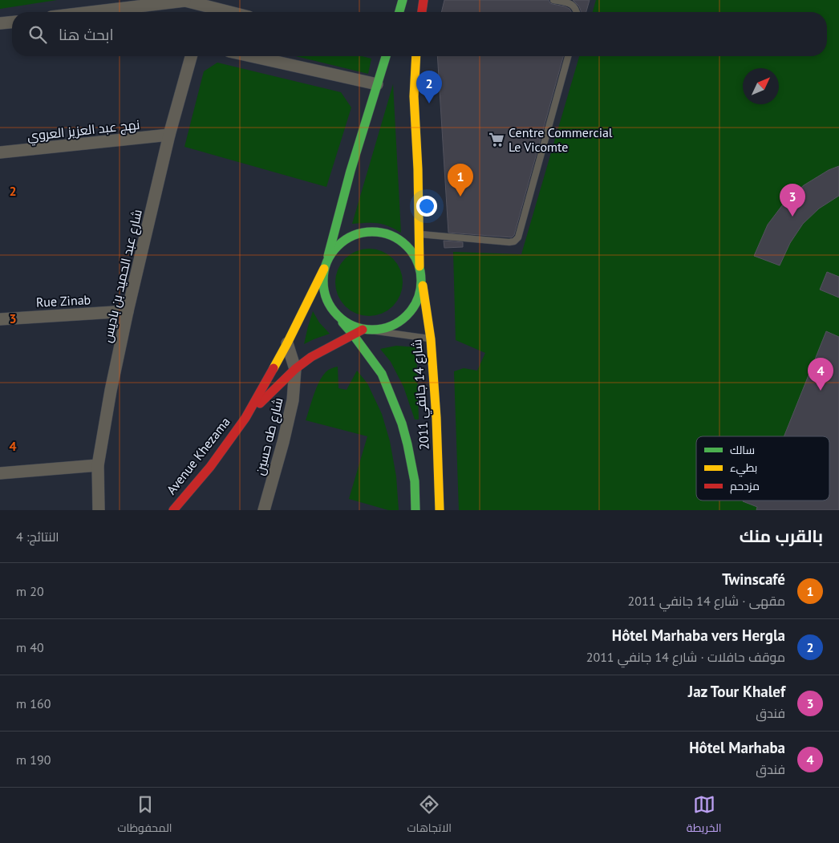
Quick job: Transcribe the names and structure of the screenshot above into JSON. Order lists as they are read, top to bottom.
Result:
{
  "streets": {
    "main road": ["شارع 14 جانفي 2011", "Avenue Khezama"],
    "street": [
      "نهج عبد العزيز العروي",
      "شارع عبد الحميد بن باديس",
      "Rue Zinab",
      "شارع طه حسين"
    ]
  },
  "crossings": [
    ["نهج عبد العزيز العروي", "شارع عبد الحميد بن باديس"],
    ["شارع عبد الحميد بن باديس", "Rue Zinab"],
    ["شارع 14 جانفي 2011", "Avenue Khezama"],
    ["شارع طه حسين", "Avenue Khezama"]
  ],
  "places": {
    "supermarket": ["Centre Commercial Le Vicomte"]
  },
  "legend": ["سالك", "بطيء", "مزدحم"],
  "north": "top right",
  "page": {
    "search": "ابحث هنا",
    "pins": [
      "2",
      "1",
      "3",
      "4"
    ],
    "heading": ["بالقرب منك", "النتائج: 4"],
    "list": [
      {
        "mark": "1",
        "name": "Twinscafé",
        "note": "مقهى · شارع 14 جانفي 2011",
        "value": "20 m"
      },
      {
        "mark": "2",
        "name": "Hôtel Marhaba vers Hergla",
        "note": "موقف حافلات · شارع 14 جانفي 2011",
        "value": "40 m"
      },
      {
        "mark": "3",
        "name": "Jaz Tour Khalef",
        "note": "فندق",
        "value": "160 m"
      },
      {
        "mark": "4",
        "name": "Hôtel Marhaba",
        "note": "فندق",
        "value": "190 m"
      }
    ],
    "nav": ["الخريطة", "الاتجاهات", "المحفوظات"]
  },
  "grid": {
    "rows": ["2", "3", "4"]
  }
}
